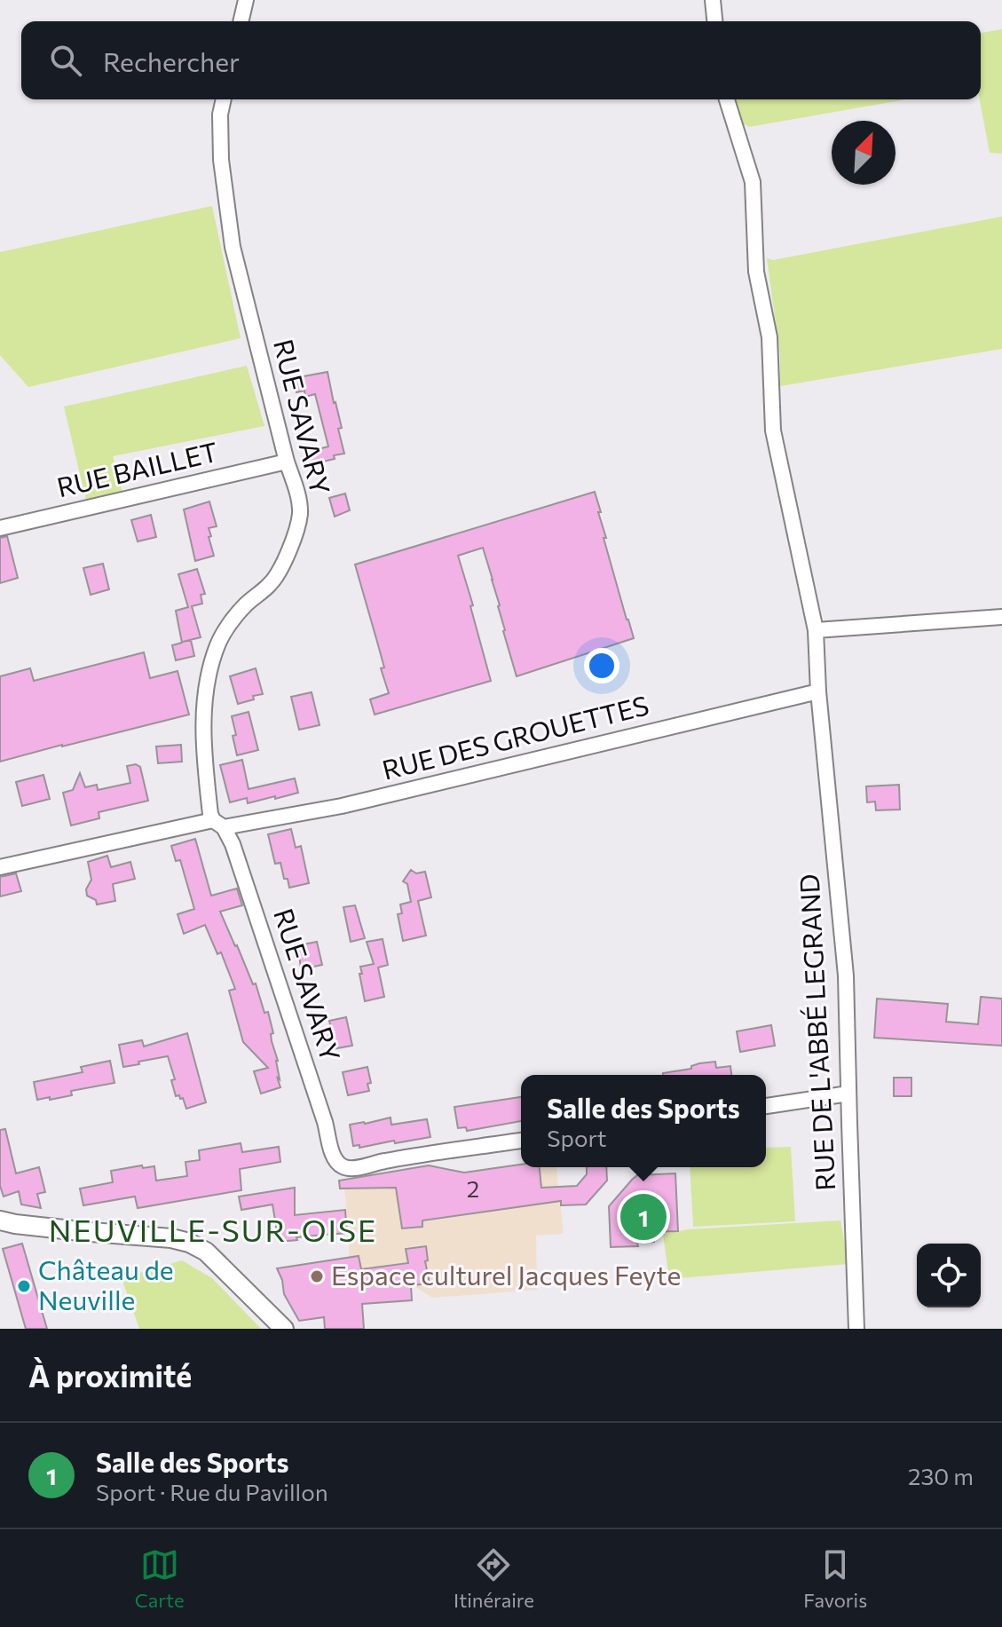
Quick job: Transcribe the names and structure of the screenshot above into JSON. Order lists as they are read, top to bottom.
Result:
{
  "streets": {
    "street": [
      "RUE SAVARY",
      "RUE BAILLET",
      "RUE DES GROUETTES",
      "RUE DE L'ABBÉ LEGRAND"
    ]
  },
  "crossings": [
    ["RUE SAVARY", "RUE BAILLET"],
    ["RUE SAVARY", "RUE DES GROUETTES"],
    ["RUE DES GROUETTES", "RUE DE L'ABBÉ LEGRAND"]
  ],
  "districts": ["NEUVILLE-SUR-OISE"],
  "places": ["Espace culturel Jacques Feyte", "Château de Neuville"],
  "house_numbers": ["2"],
  "north": "top right",
  "page": {
    "search": "Rechercher",
    "popup": ["Salle des Sports", "Sport"],
    "pins": "1",
    "heading": "À proximité",
    "list": [
      {
        "mark": "1",
        "name": "Salle des Sports",
        "note": "Sport · Rue du Pavillon",
        "value": "230 m"
      }
    ],
    "nav": ["Carte", "Itinéraire", "Favoris"]
  }
}
